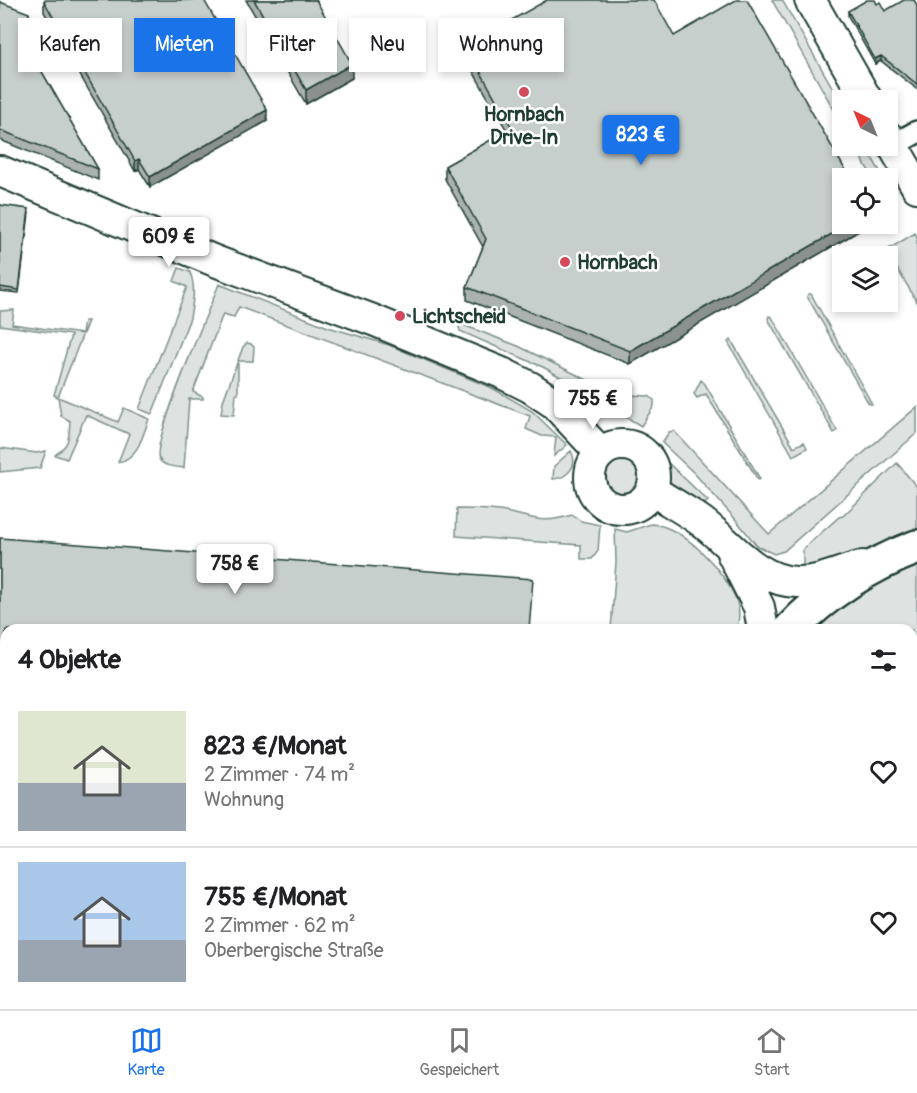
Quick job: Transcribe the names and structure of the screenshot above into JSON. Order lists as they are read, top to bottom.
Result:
{
  "places": ["Hornbach Drive-In", "Hornbach", "Lichtscheid"],
  "north": "top left",
  "page": {
    "chip": [
      "Kaufen",
      "Mieten",
      "Filter",
      "Neu",
      "Wohnung"
    ],
    "price": [
      "823 €",
      "609 €",
      "755 €",
      "758 €"
    ],
    "heading": "4 Objekte",
    "list": [
      {
        "name": "823 €/Monat",
        "note": "2 Zimmer · 74 m² · Wohnung"
      },
      {
        "name": "755 €/Monat",
        "note": "2 Zimmer · 62 m² · Oberbergische Straße"
      }
    ],
    "tabs": ["Karte", "Gespeichert", "Start"]
  }
}
